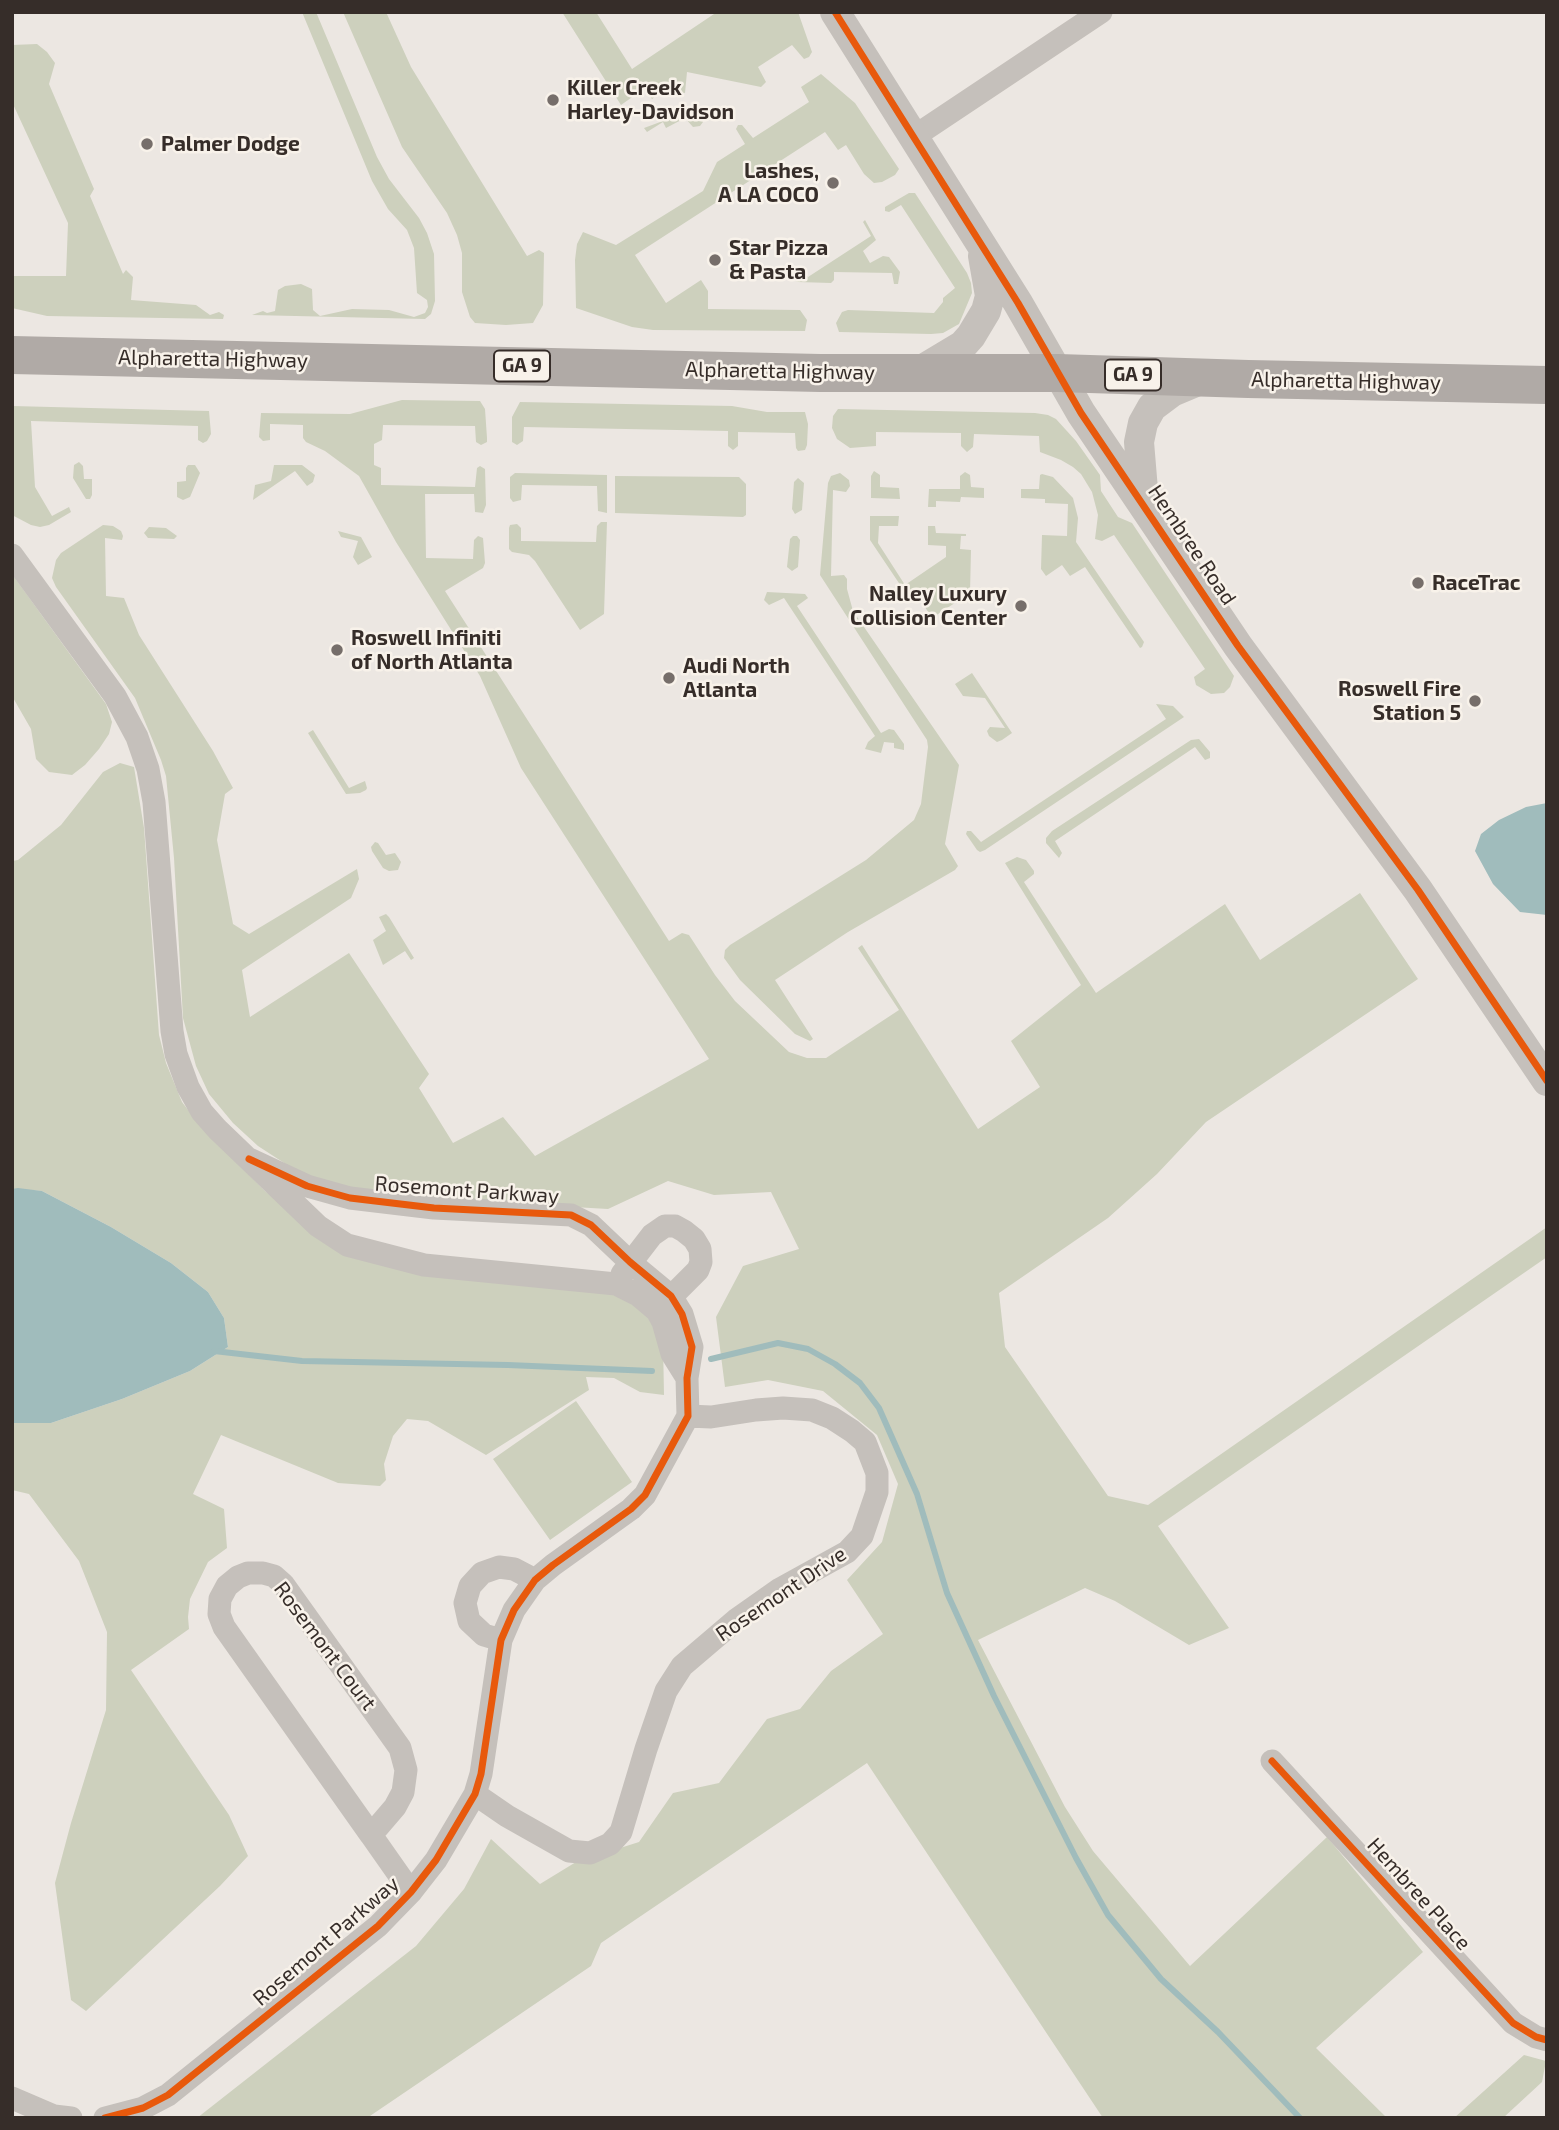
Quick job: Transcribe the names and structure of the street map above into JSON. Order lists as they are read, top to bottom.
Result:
{
  "streets": {
    "highway": ["Alpharetta Highway", "GA 9"],
    "street": [
      "Hembree Road",
      "Rosemont Parkway",
      "Rosemont Drive",
      "Rosemont Court",
      "Hembree Place"
    ]
  },
  "crossings": [
    ["Alpharetta Highway", "Hembree Road"],
    ["Rosemont Parkway", "Rosemont Drive"],
    ["Rosemont Parkway", "Rosemont Court"]
  ],
  "places": [
    "Killer Creek Harley-Davidson",
    "Palmer Dodge",
    "Lashes, A LA COCO",
    "Star Pizza & Pasta",
    "RaceTrac",
    "Nalley Luxury Collision Center",
    "Roswell Infiniti of North Atlanta",
    "Audi North Atlanta",
    "Roswell Fire Station 5"
  ]
}
